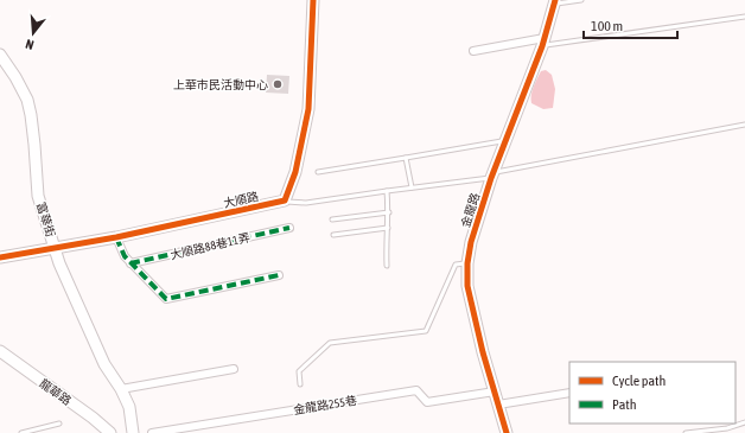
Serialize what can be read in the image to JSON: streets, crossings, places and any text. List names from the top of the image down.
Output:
{
  "streets": {
    "street": [
      "大順路",
      "金龍路",
      "富華街",
      "大順路88巷11弄",
      "龍華路",
      "金龍路255巷"
    ]
  },
  "crossings": [
    ["大順路", "富華街"],
    ["金龍路", "金龍路255巷"]
  ],
  "places": ["上華市民活動中心"],
  "legend": ["Cycle path", "Path"],
  "scale_bar": "100 m",
  "north": "bottom"
}
